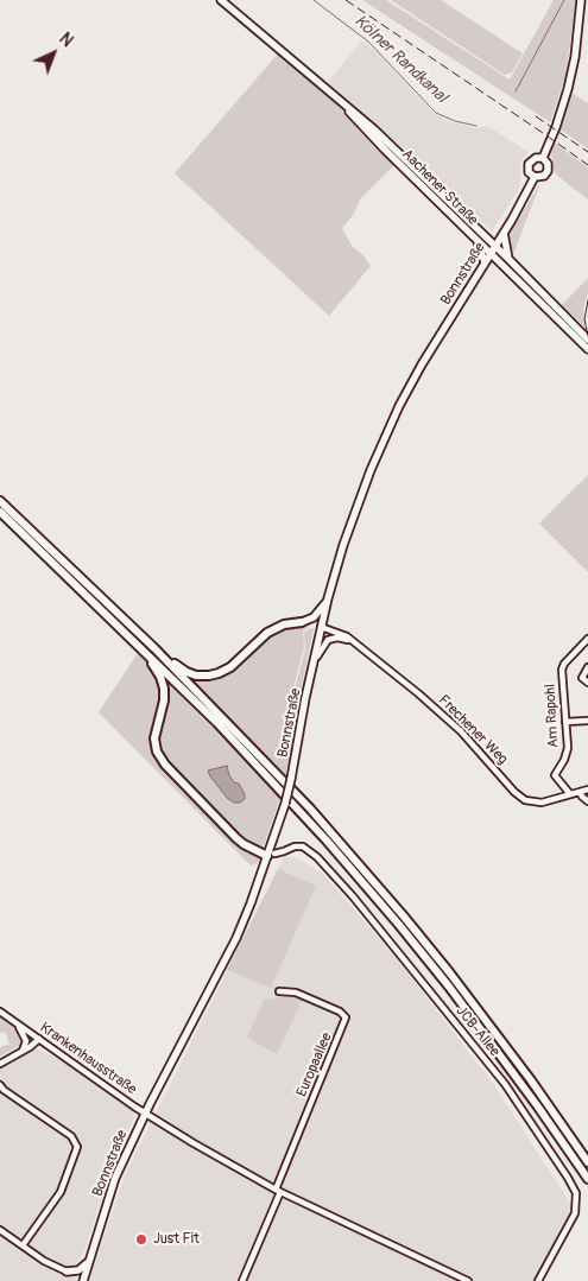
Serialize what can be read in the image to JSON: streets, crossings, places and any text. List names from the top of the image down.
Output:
{
  "streets": {
    "main road": ["Aachener Straße", "Bonnstraße"],
    "street": [
      "Am Rapohl",
      "Frechener Weg",
      "JCB-Allee",
      "Krankenhausstraße",
      "Europaallee"
    ]
  },
  "crossings": [
    ["Aachener Straße", "Bonnstraße"],
    ["Bonnstraße", "Frechener Weg"],
    ["Bonnstraße", "JCB-Allee"],
    ["Bonnstraße", "Krankenhausstraße"],
    ["Am Rapohl", "Frechener Weg"]
  ],
  "water": ["Kölner Randkanal"],
  "places": ["Just Fit"],
  "north": "top right"
}
